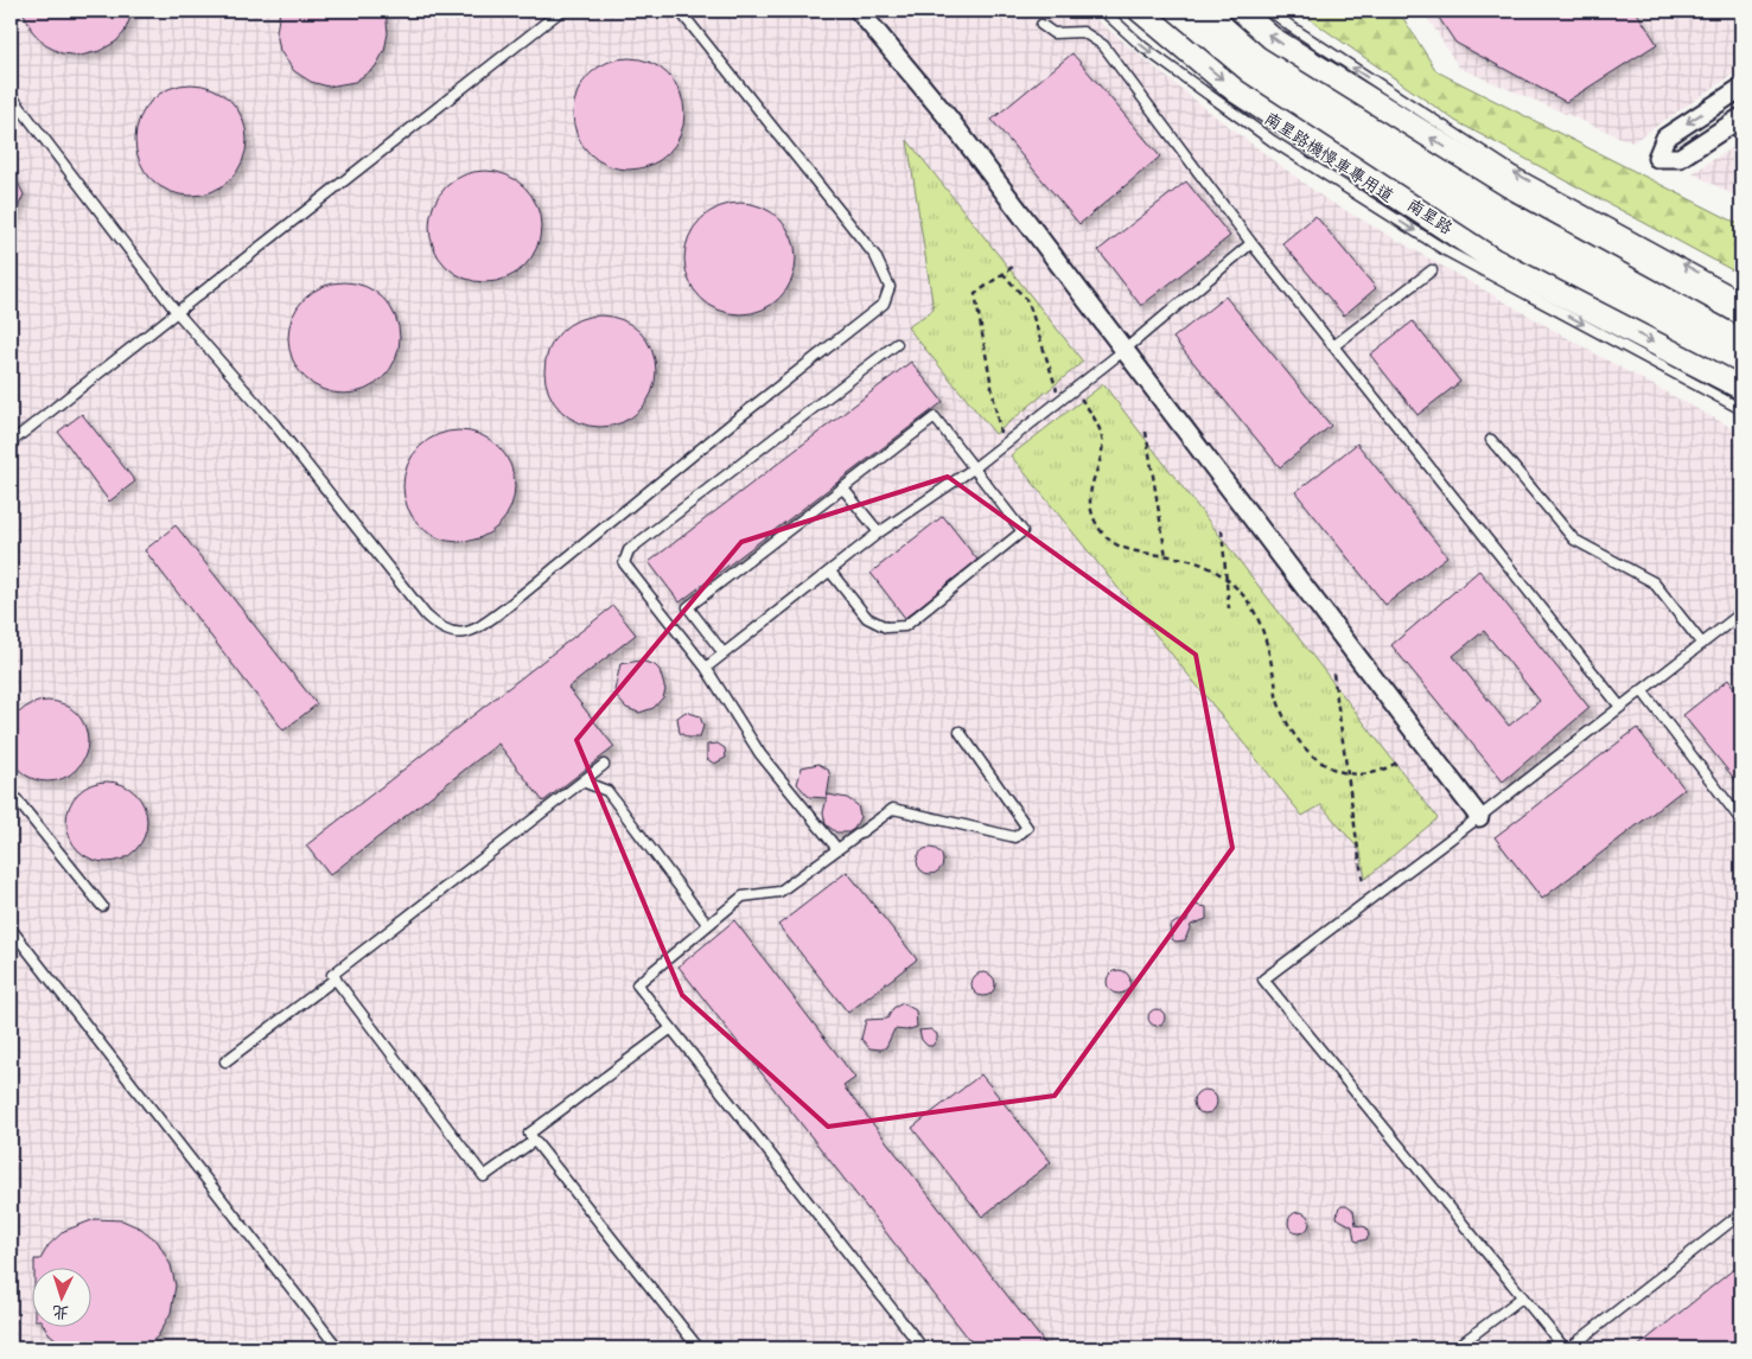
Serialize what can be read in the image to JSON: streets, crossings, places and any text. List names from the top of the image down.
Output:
{
  "streets": {
    "street": ["南星路"],
    "lane": ["南星路機慢車專用道"]
  },
  "one_way": ["南星路機慢車專用道"],
  "north": "bottom"
}
